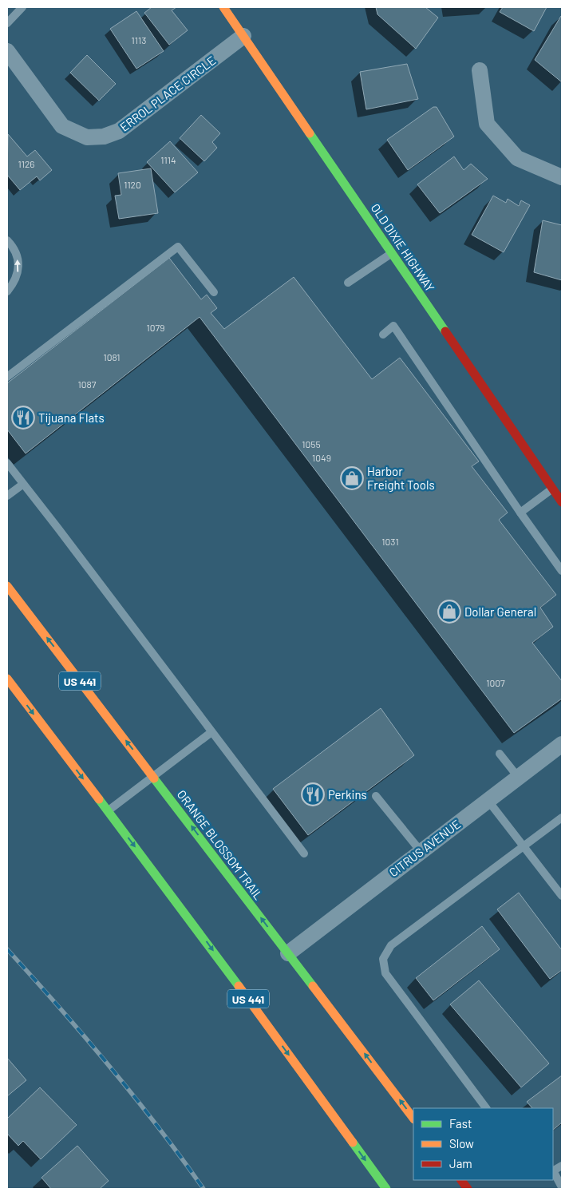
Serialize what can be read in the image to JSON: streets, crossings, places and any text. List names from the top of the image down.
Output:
{
  "streets": {
    "main road": ["OLD DIXIE HIGHWAY", "US 441", "ORANGE BLOSSOM TRAIL"],
    "street": ["ERROL PLACE CIRCLE", "CITRUS AVENUE"]
  },
  "crossings": [
    ["ERROL PLACE CIRCLE", "OLD DIXIE HIGHWAY"],
    ["ORANGE BLOSSOM TRAIL", "CITRUS AVENUE"]
  ],
  "places": {
    "restaurant": ["Tijuana Flats", "Perkins"],
    "shop": ["Harbor Freight Tools", "Dollar General"]
  },
  "house_numbers": [
    "1113",
    "1114",
    "1126",
    "1120",
    "1079",
    "1081",
    "1087",
    "1055",
    "1049",
    "1031",
    "1007"
  ],
  "legend": ["Fast", "Slow", "Jam"]
}
